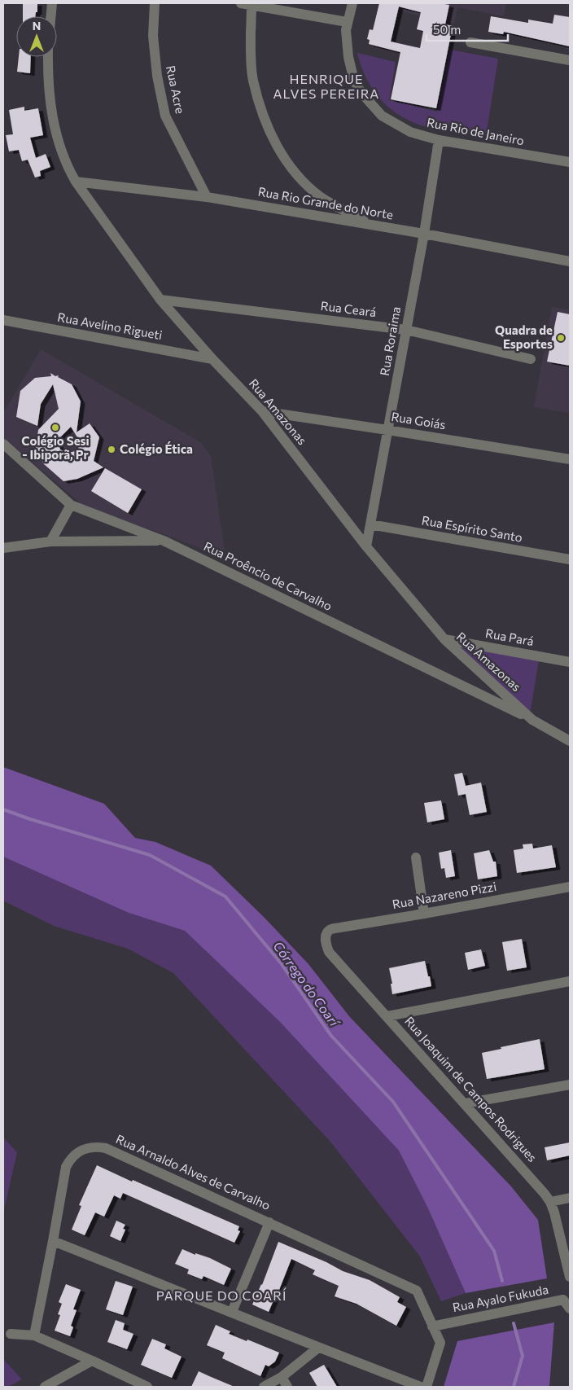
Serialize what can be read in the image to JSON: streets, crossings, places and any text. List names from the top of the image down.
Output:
{
  "streets": {
    "street": [
      "Rua Acre",
      "Rua Rio de Janeiro",
      "Rua Rio Grande do Norte",
      "Rua Ceará",
      "Rua Avelino Rigueti",
      "Rua Roraima",
      "Rua Amazonas",
      "Rua Goiás",
      "Rua Espírito Santo",
      "Rua Proêncio de Carvalho",
      "Rua Pará",
      "Rua Nazareno Pizzi",
      "Rua Joaquim de Campos Rodrigues",
      "Rua Arnaldo Alves de Carvalho",
      "Rua Ayalo Fukuda"
    ]
  },
  "crossings": [
    ["Rua Acre", "Rua Rio Grande do Norte"],
    ["Rua Rio de Janeiro", "Rua Roraima"],
    ["Rua Rio Grande do Norte", "Rua Roraima"],
    ["Rua Rio Grande do Norte", "Rua Amazonas"],
    ["Rua Ceará", "Rua Roraima"],
    ["Rua Ceará", "Rua Amazonas"],
    ["Rua Avelino Rigueti", "Rua Amazonas"],
    ["Rua Roraima", "Rua Amazonas"],
    ["Rua Roraima", "Rua Goiás"],
    ["Rua Roraima", "Rua Espírito Santo"],
    ["Rua Amazonas", "Rua Goiás"],
    ["Rua Amazonas", "Rua Proêncio de Carvalho"],
    ["Rua Amazonas", "Rua Pará"],
    ["Rua Nazareno Pizzi", "Rua Joaquim de Campos Rodrigues"],
    ["Rua Arnaldo Alves de Carvalho", "Rua Ayalo Fukuda"]
  ],
  "districts": ["HENRIQUE ALVES PEREIRA", "PARQUE DO COARÍ"],
  "water": ["Córrego do Coarí"],
  "places": ["Quadra de Esportes", "Colégio Sesi - Ibiporã, Pr", "Colégio Ética"],
  "scale_bar": "50 m",
  "north": "top"
}
